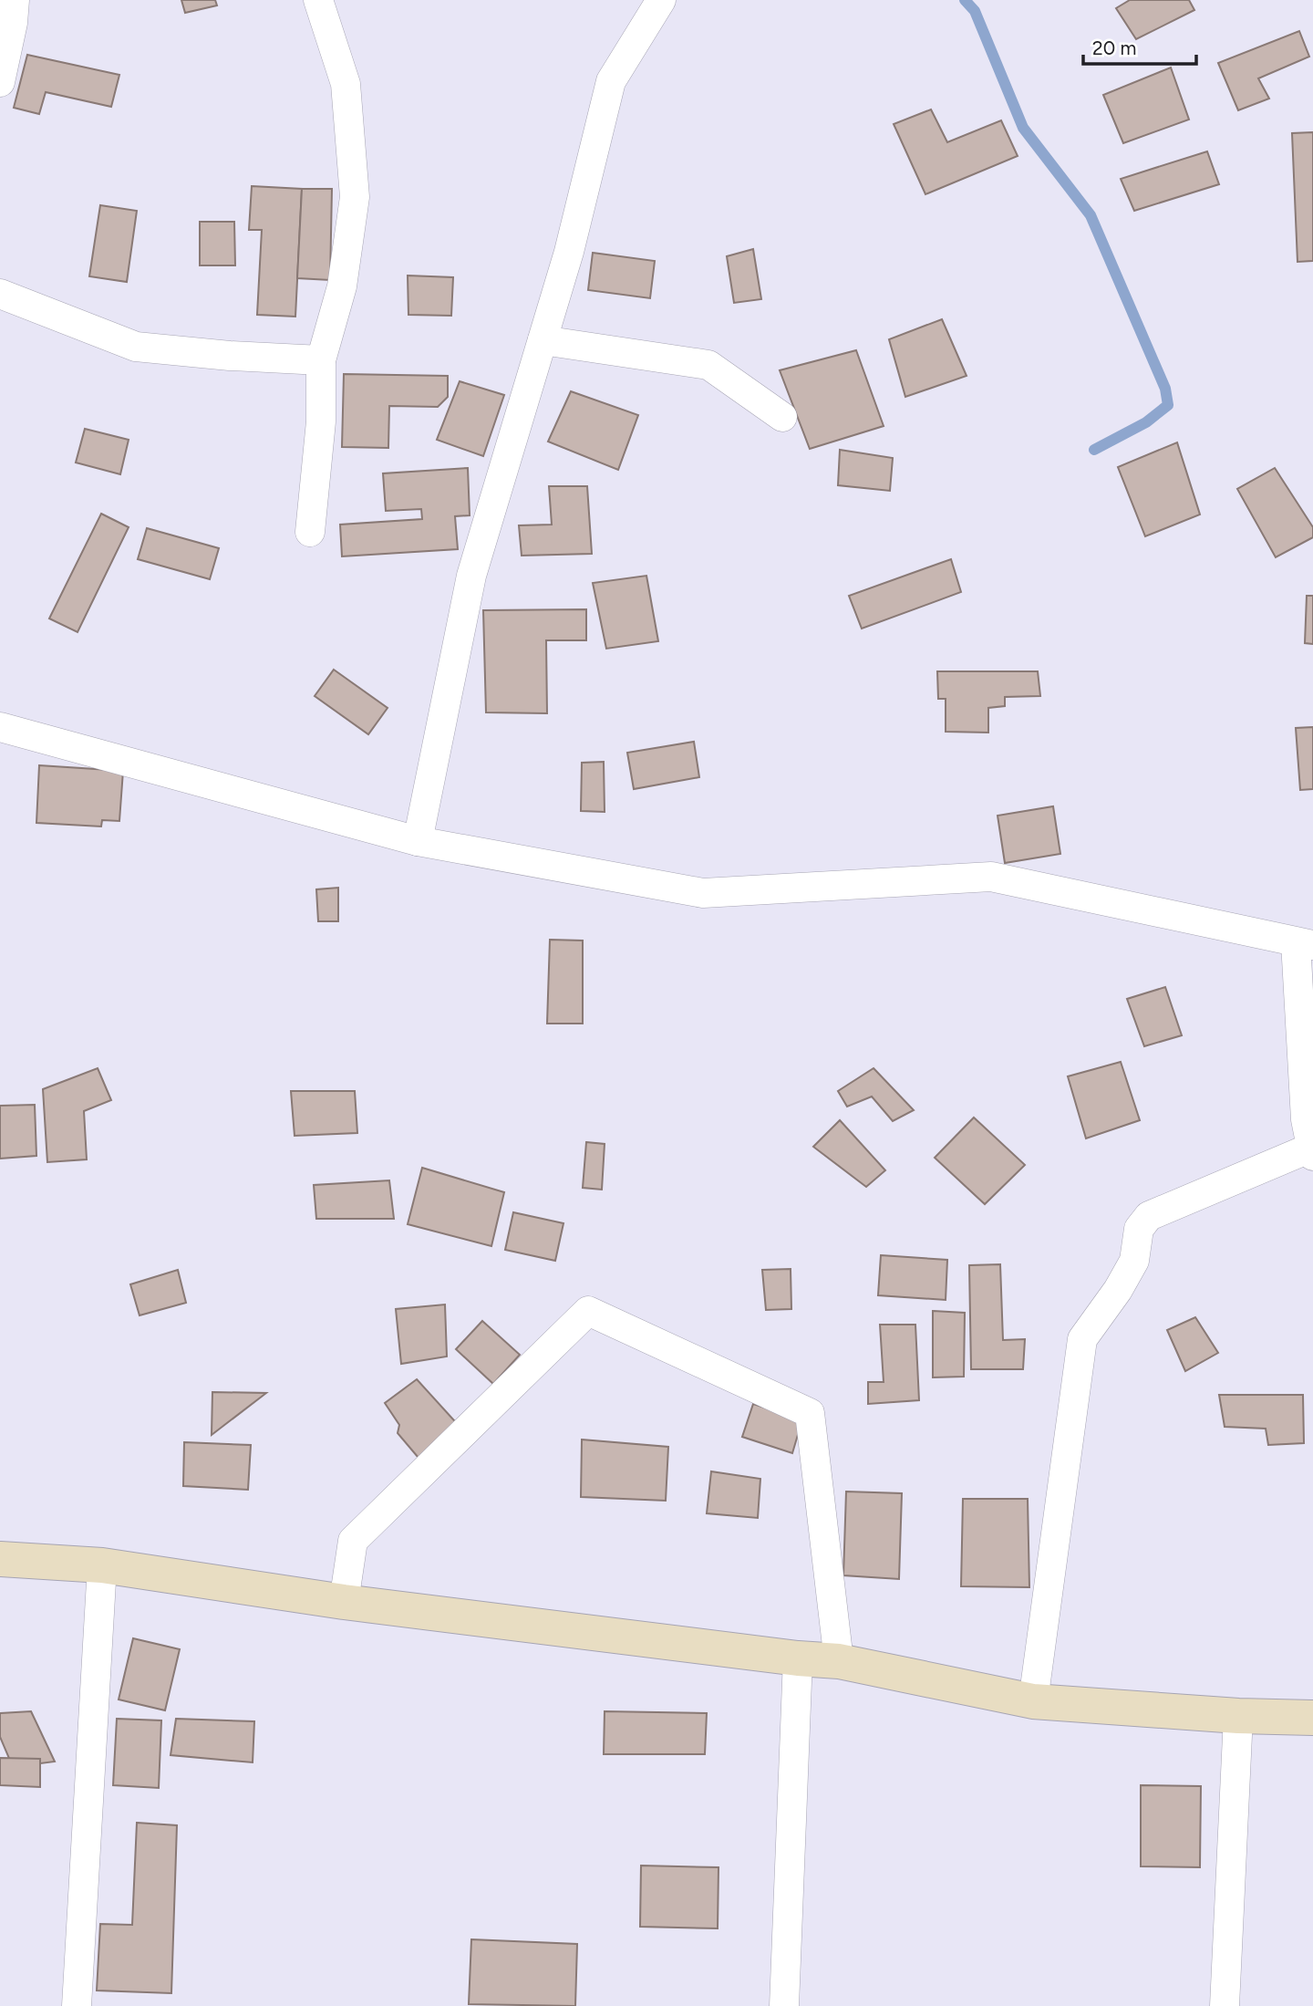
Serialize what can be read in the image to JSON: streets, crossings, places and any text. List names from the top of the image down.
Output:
{
  "scale_bar": "20 m"
}
